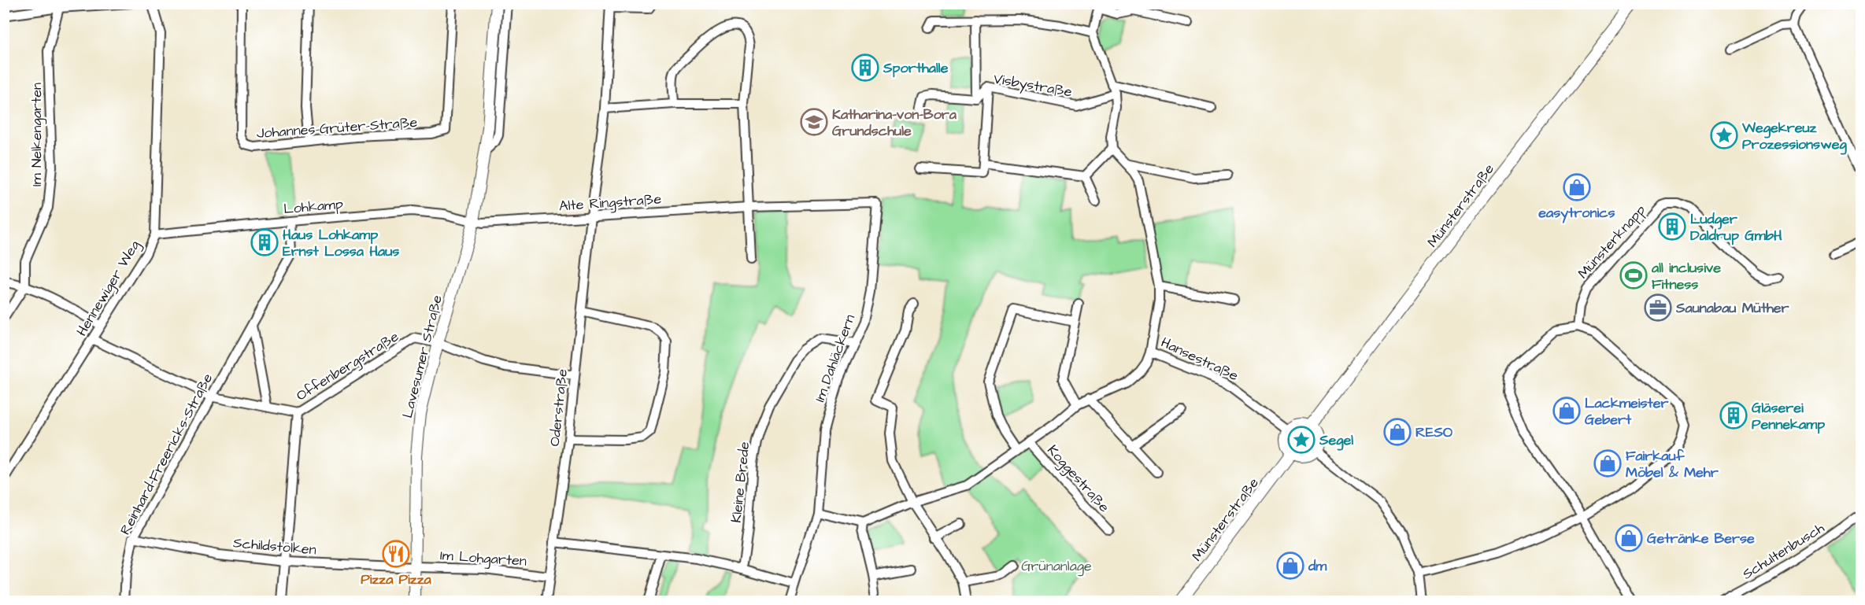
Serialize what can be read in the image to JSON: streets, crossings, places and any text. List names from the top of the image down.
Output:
{
  "streets": {
    "main road": ["Münsterstraße", "Lavesumer Straße"],
    "street": [
      "Visbystraße",
      "Johannes-Grüter-Straße",
      "Im Nelkengarten",
      "Alte Ringstraße",
      "Lohkamp",
      "Münsterknapp",
      "Hennewiger Weg",
      "Im Dahläckern",
      "Hansestraße",
      "Offenbergstraße",
      "Oderstraße",
      "Reinhard-Freericks-Straße",
      "Koggestraße",
      "Kleine Brede",
      "Schildstölken",
      "Schultenbusch",
      "Im Lohgarten"
    ]
  },
  "crossings": [
    ["Alte Ringstraße", "Lohkamp"],
    ["Alte Ringstraße", "Lavesumer Straße"],
    ["Alte Ringstraße", "Im Dahläckern"],
    ["Alte Ringstraße", "Oderstraße"],
    ["Münsterstraße", "Hansestraße"],
    ["Lohkamp", "Hennewiger Weg"],
    ["Lohkamp", "Lavesumer Straße"],
    ["Lohkamp", "Reinhard-Freericks-Straße"],
    ["Lavesumer Straße", "Offenbergstraße"],
    ["Lavesumer Straße", "Schildstölken"],
    ["Lavesumer Straße", "Im Lohgarten"],
    ["Im Dahläckern", "Kleine Brede"],
    ["Hansestraße", "Koggestraße"],
    ["Offenbergstraße", "Oderstraße"],
    ["Oderstraße", "Im Lohgarten"],
    ["Reinhard-Freericks-Straße", "Schildstölken"],
    ["Schildstölken", "Im Lohgarten"]
  ],
  "parks": ["Grünanlage"],
  "places": {
    "building": [
      "Sporthalle",
      "Ludger Daldrup GmbH",
      "Haus Lohkamp Ernst Lossa Haus",
      "Gläserei Pennekamp"
    ],
    "school or university": ["Katharina-von-Bora Grundschule"],
    "place": ["Wegekreuz Prozessionsweg", "Segel"],
    "shop": [
      "easytronics",
      "Lackmeister Gebert",
      "RESO",
      "Fairkauf Möbel & Mehr",
      "Getränke Berse",
      "dm"
    ],
    "sports": ["all inclusive Fitness"],
    "office": ["Saunabau Müther"],
    "restaurant": ["Pizza Pizza"]
  }
}
